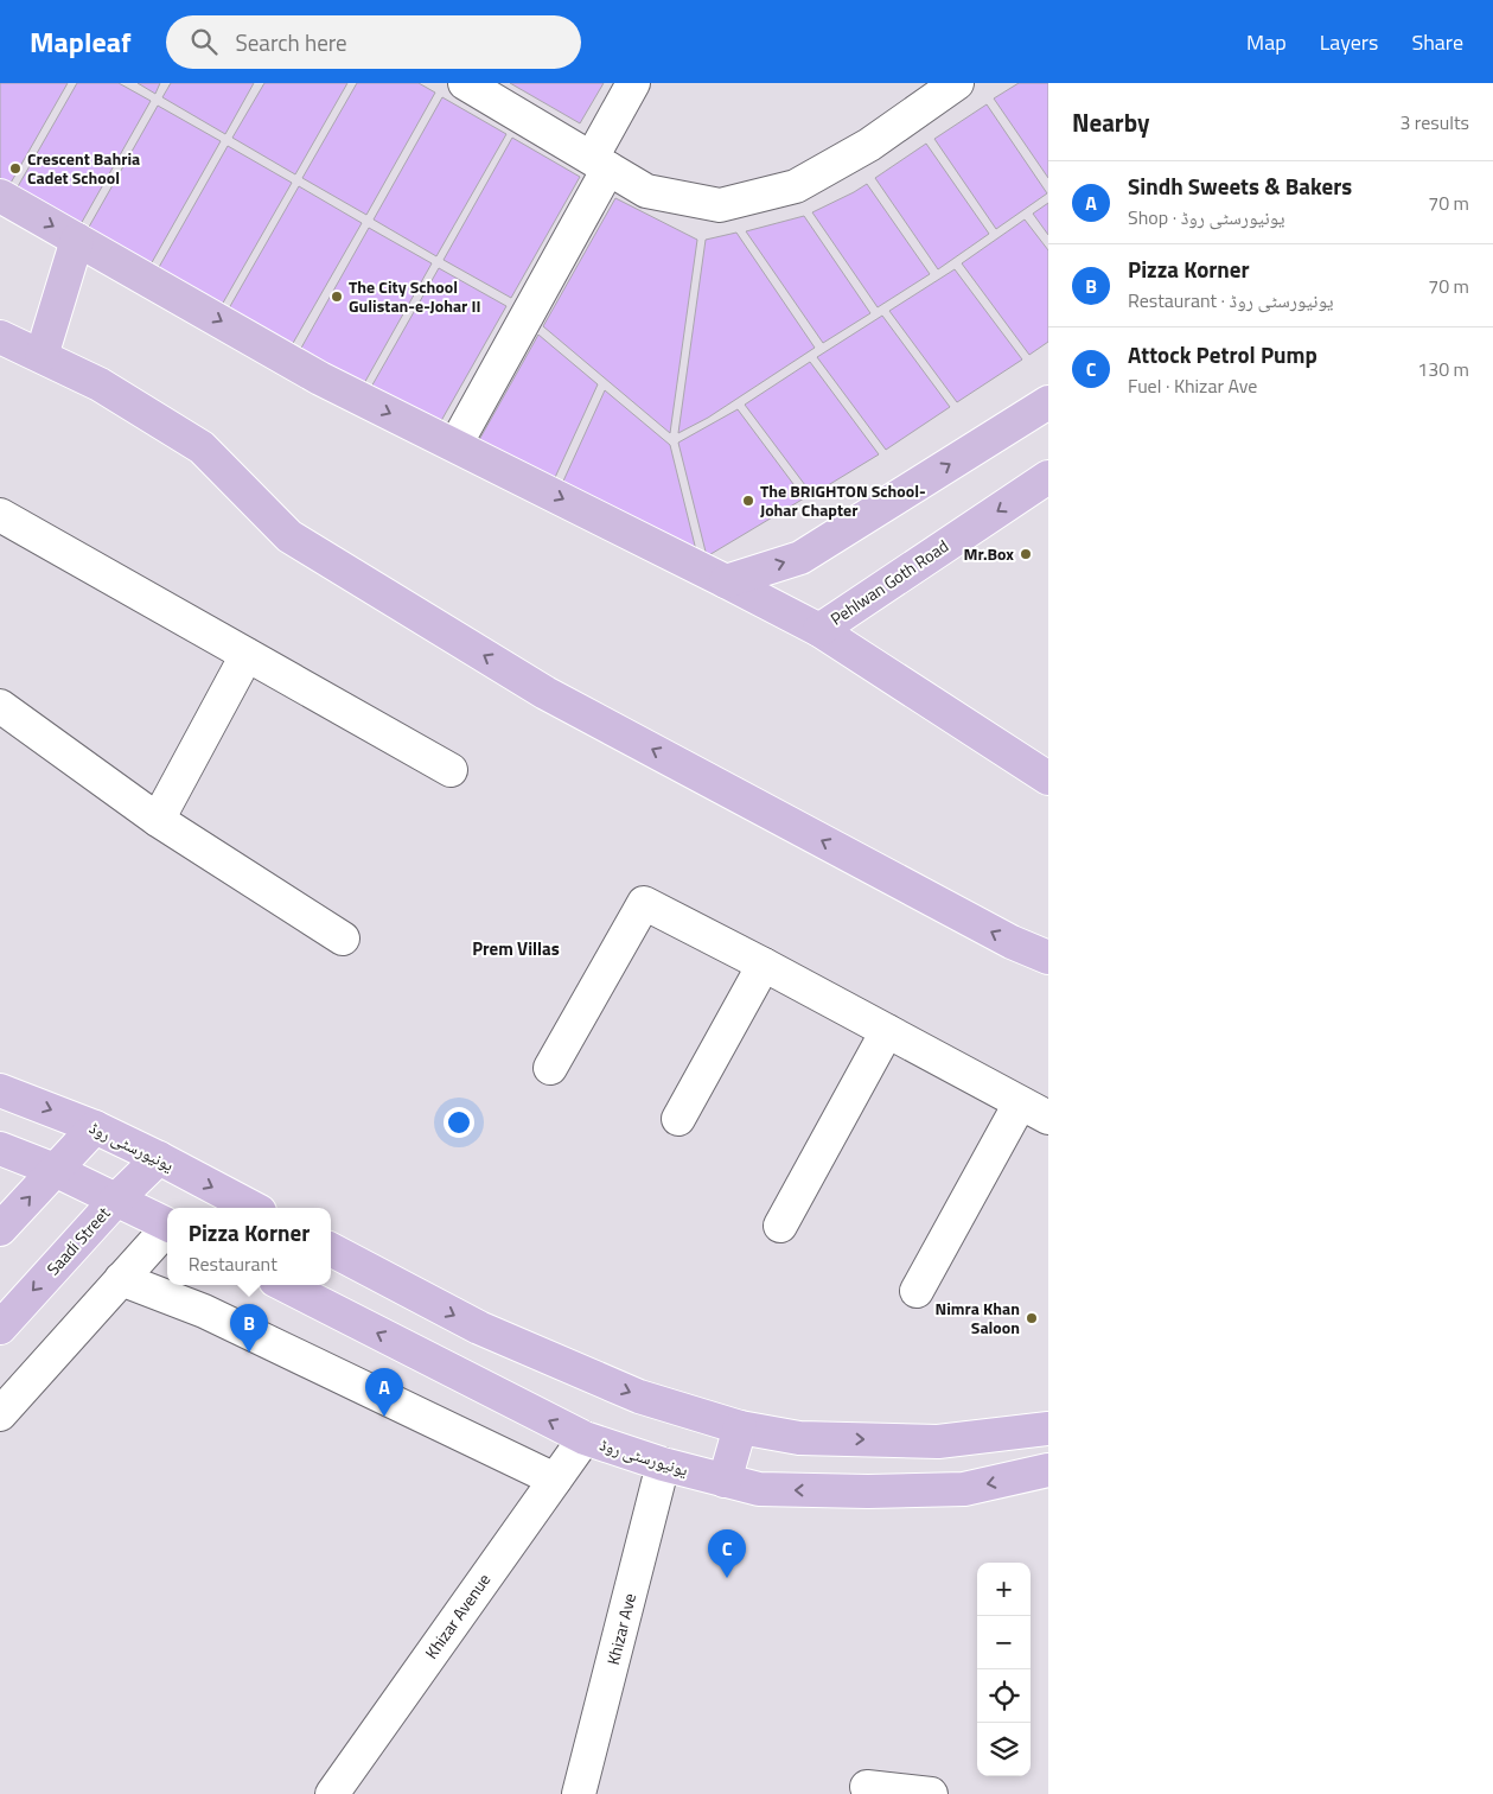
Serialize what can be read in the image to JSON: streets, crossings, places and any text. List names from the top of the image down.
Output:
{
  "streets": {
    "main road": ["Pehlwan Goth Road", "یونیورسٹی روڈ", "Saadi Street"],
    "street": ["Khizar Avenue", "Khizar Ave"]
  },
  "crossings": [
    ["یونیورسٹی روڈ", "Saadi Street"],
    ["یونیورسٹی روڈ", "Khizar Avenue"],
    ["یونیورسٹی روڈ", "Khizar Ave"]
  ],
  "districts": ["Prem Villas"],
  "places": [
    "Crescent Bahria Cadet School",
    "The City School Gulistan-e-Johar II",
    "The BRIGHTON School- Johar Chapter",
    "Mr.Box",
    "Nimra Khan Saloon"
  ],
  "page": {
    "header": "Mapleaf",
    "search": "Search here",
    "nav": ["Map", "Layers", "Share"],
    "heading": ["Nearby", "3 results"],
    "list": [
      {
        "mark": "A",
        "name": "Sindh Sweets & Bakers",
        "note": "Shop · یونیورسٹی روڈ",
        "value": "70 m"
      },
      {
        "mark": "B",
        "name": "Pizza Korner",
        "note": "Restaurant · یونیورسٹی روڈ",
        "value": "70 m"
      },
      {
        "mark": "C",
        "name": "Attock Petrol Pump",
        "note": "Fuel · Khizar Ave",
        "value": "130 m"
      }
    ],
    "popup": ["Pizza Korner", "Restaurant"],
    "pins": ["B", "A", "C"],
    "map_buttons": ["+", "−"]
  }
}
